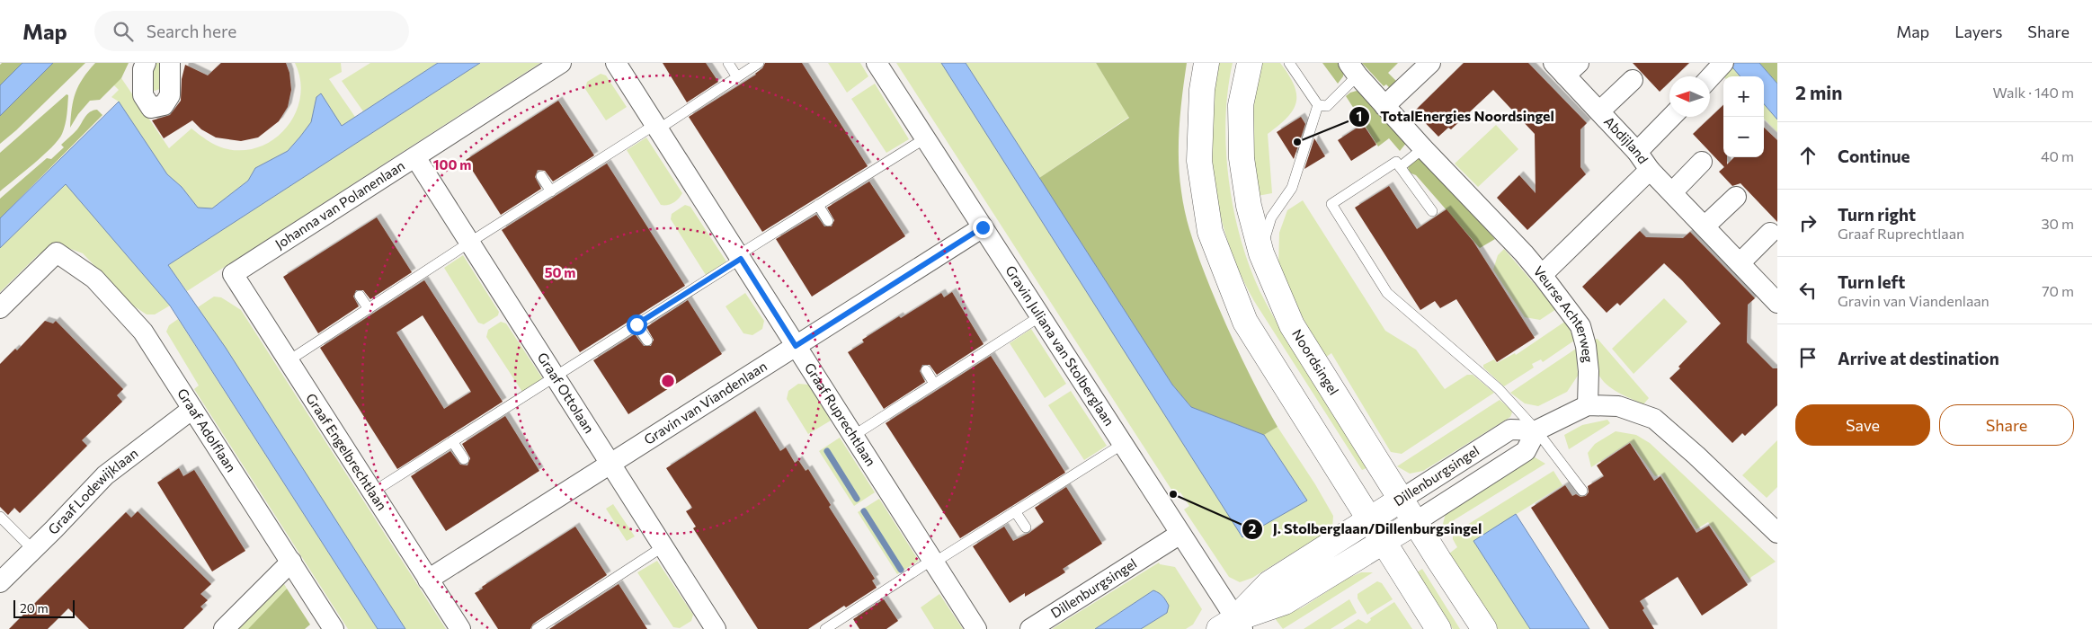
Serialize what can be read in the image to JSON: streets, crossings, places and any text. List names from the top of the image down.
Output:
{
  "streets": {
    "main road": ["Noordsingel", "Dillenburgsingel"],
    "street": [
      "Abdijland",
      "Johanna van Polanenlaan",
      "Veurse Achterweg",
      "Gravin Juliana van Stolberglaan",
      "Graaf Ottolaan",
      "Gravin van Viandenlaan",
      "Graaf Ruprechtlaan",
      "Graaf Adolflaan",
      "Graaf Engelbrechtlaan",
      "Graaf Lodewijklaan"
    ]
  },
  "crossings": [
    ["Johanna van Polanenlaan", "Graaf Ottolaan"],
    ["Johanna van Polanenlaan", "Graaf Engelbrechtlaan"],
    ["Veurse Achterweg", "Dillenburgsingel"],
    ["Gravin Juliana van Stolberglaan", "Gravin van Viandenlaan"],
    ["Gravin Juliana van Stolberglaan", "Dillenburgsingel"],
    ["Noordsingel", "Dillenburgsingel"],
    ["Graaf Ottolaan", "Gravin van Viandenlaan"],
    ["Gravin van Viandenlaan", "Graaf Ruprechtlaan"],
    ["Gravin van Viandenlaan", "Graaf Engelbrechtlaan"],
    ["Graaf Adolflaan", "Graaf Lodewijklaan"]
  ],
  "places": ["TotalEnergies Noordsingel", "J. Stolberglaan/Dillenburgsingel"],
  "scale_bar": "20 m",
  "north": "left",
  "page": {
    "header": "Map",
    "search": "Search here",
    "nav": ["Map", "Layers", "Share"],
    "heading": ["2 min", "Walk · 140 m"],
    "map_buttons": ["+", "−"],
    "list": [
      ["Continue", "40 m"],
      ["Turn right", "Graaf Ruprechtlaan", "30 m"],
      ["Turn left", "Gravin van Viandenlaan", "70 m"],
      "Arrive at destination"
    ],
    "buttons": ["Save", "Share"],
    "scale": "20 m"
  },
  "rings": ["100 m", "50 m"]
}
